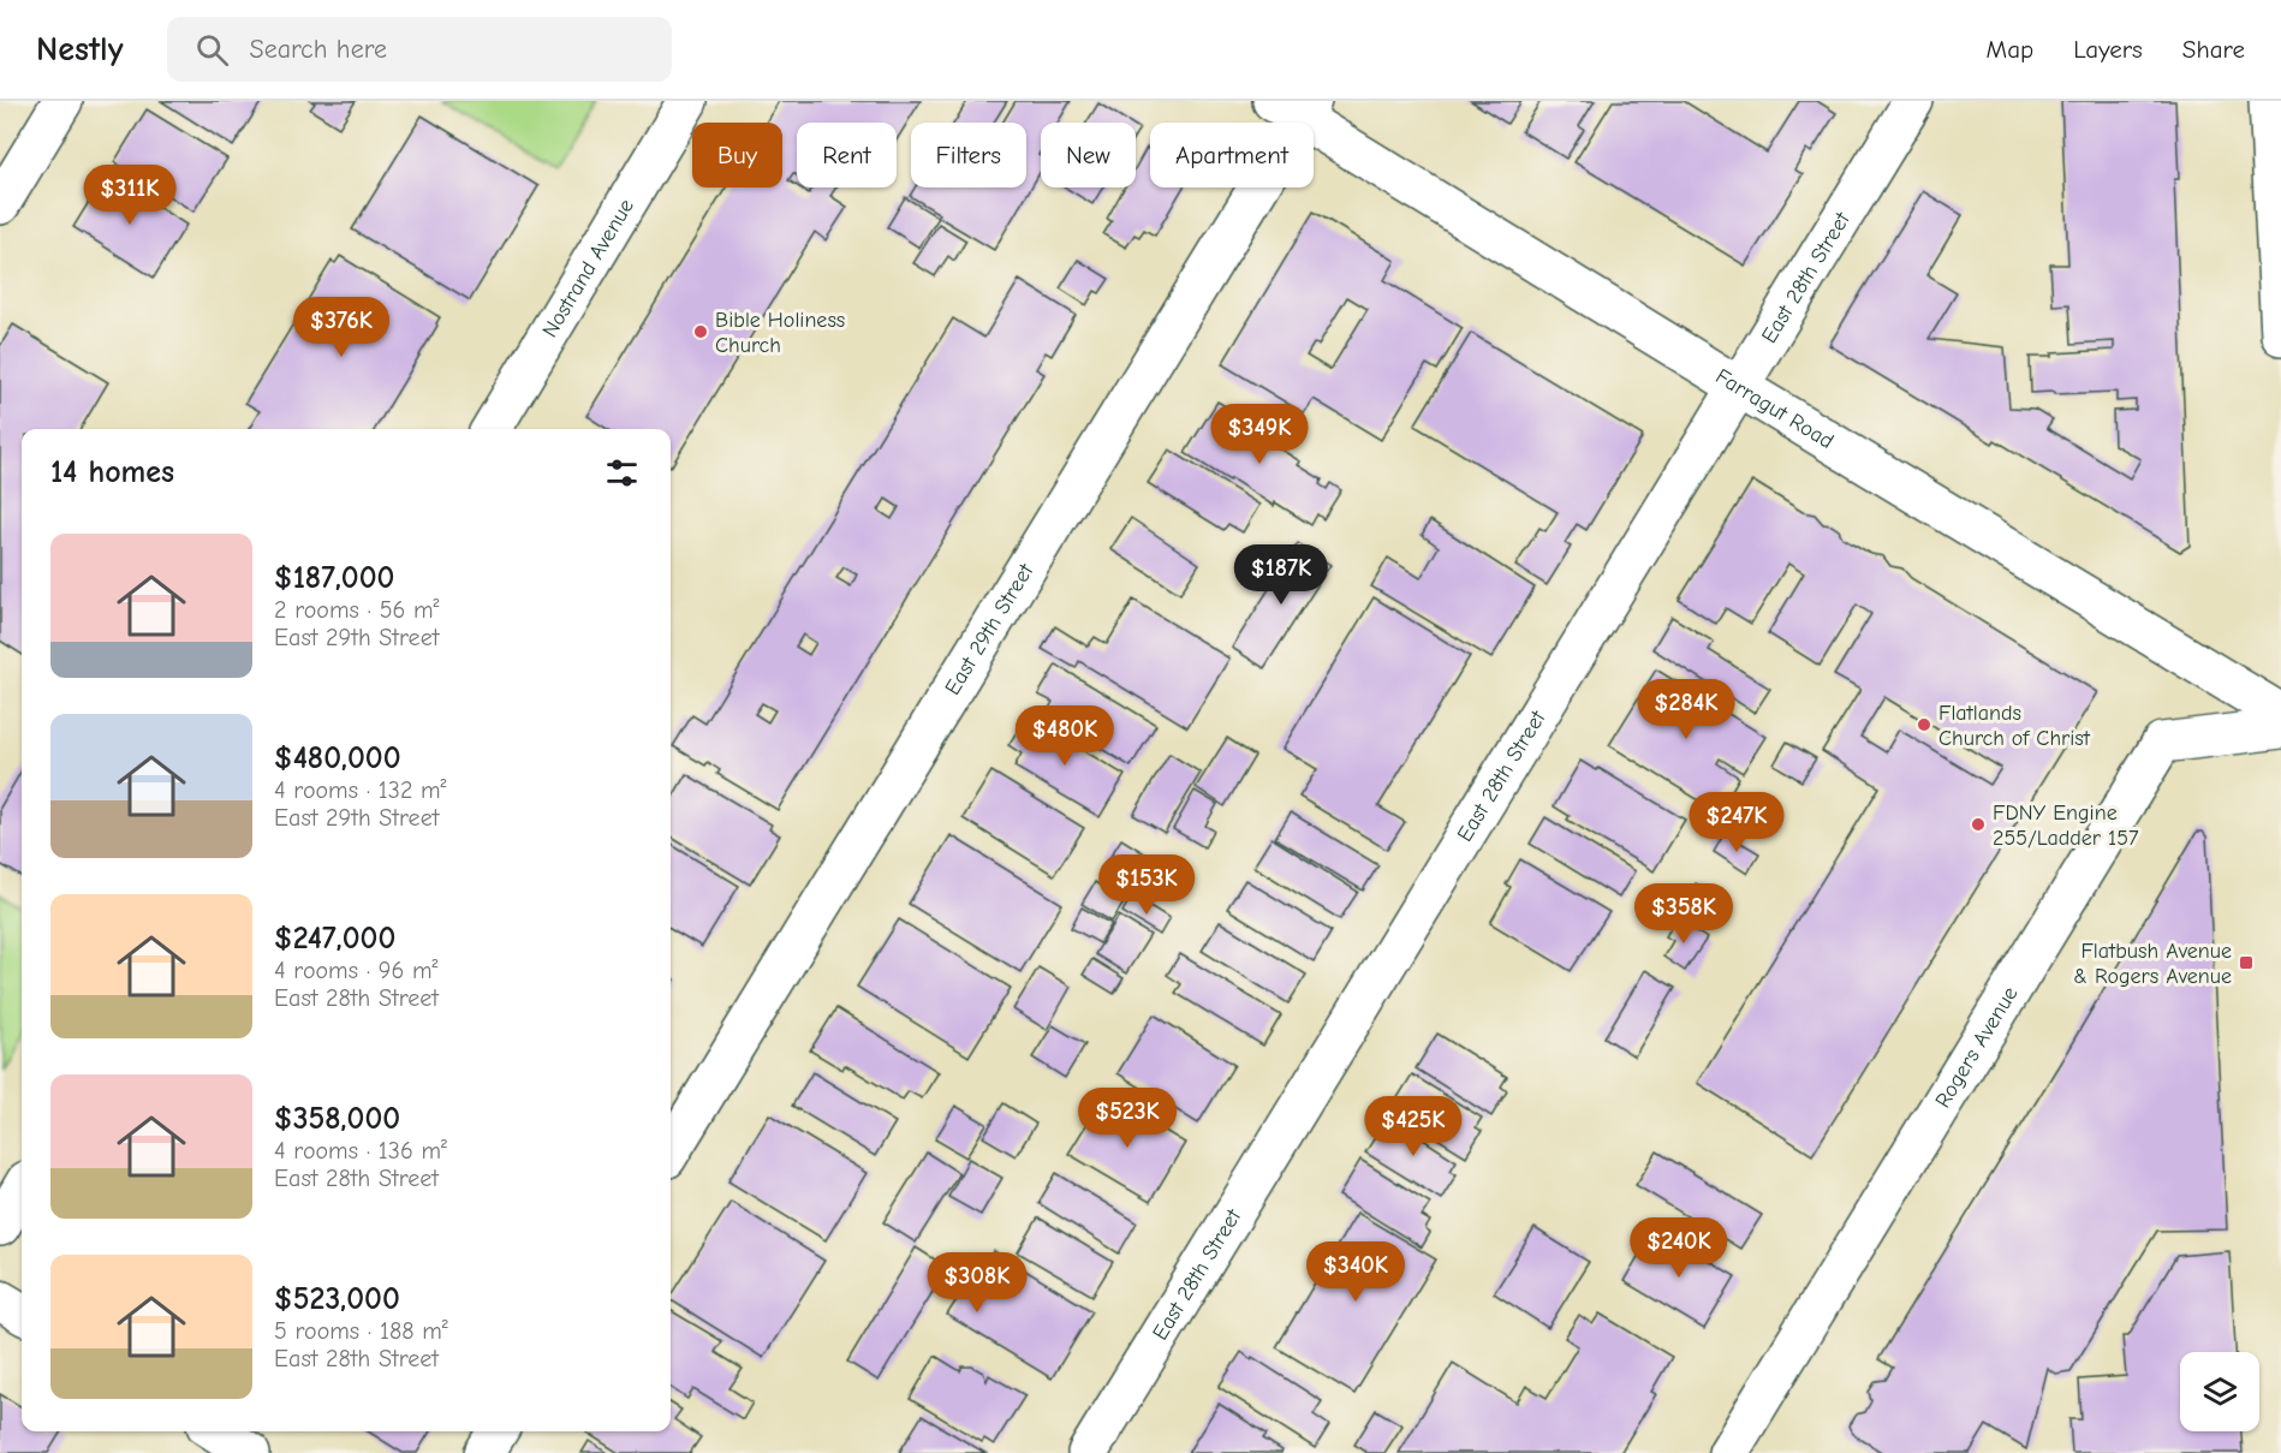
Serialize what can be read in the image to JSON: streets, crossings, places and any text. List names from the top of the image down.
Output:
{
  "streets": {
    "street": [
      "Nostrand Avenue",
      "East 28th Street",
      "Farragut Road",
      "East 29th Street",
      "Rogers Avenue"
    ]
  },
  "crossings": [
    ["East 28th Street", "Farragut Road"],
    ["Farragut Road", "East 29th Street"]
  ],
  "places": {
    "other": ["Bible Holiness Church", "Flatlands Church of Christ", "FDNY Engine 255/Ladder 157"],
    "transit": ["Flatbush Avenue & Rogers Avenue"]
  },
  "page": {
    "header": "Nestly",
    "search": "Search here",
    "nav": ["Map", "Layers", "Share"],
    "chip": [
      "Buy",
      "Rent",
      "Filters",
      "New",
      "Apartment"
    ],
    "price": [
      "$311K",
      "$376K",
      "$349K",
      "$187K",
      "$284K",
      "$480K",
      "$247K",
      "$153K",
      "$358K",
      "$523K",
      "$425K",
      "$240K",
      "$340K",
      "$308K"
    ],
    "heading": "14 homes",
    "list": [
      {
        "name": "$187,000",
        "note": "2 rooms · 56 m² · East 29th Street"
      },
      {
        "name": "$480,000",
        "note": "4 rooms · 132 m² · East 29th Street"
      },
      {
        "name": "$247,000",
        "note": "4 rooms · 96 m² · East 28th Street"
      },
      {
        "name": "$358,000",
        "note": "4 rooms · 136 m² · East 28th Street"
      },
      {
        "name": "$523,000",
        "note": "5 rooms · 188 m² · East 28th Street"
      }
    ]
  }
}
